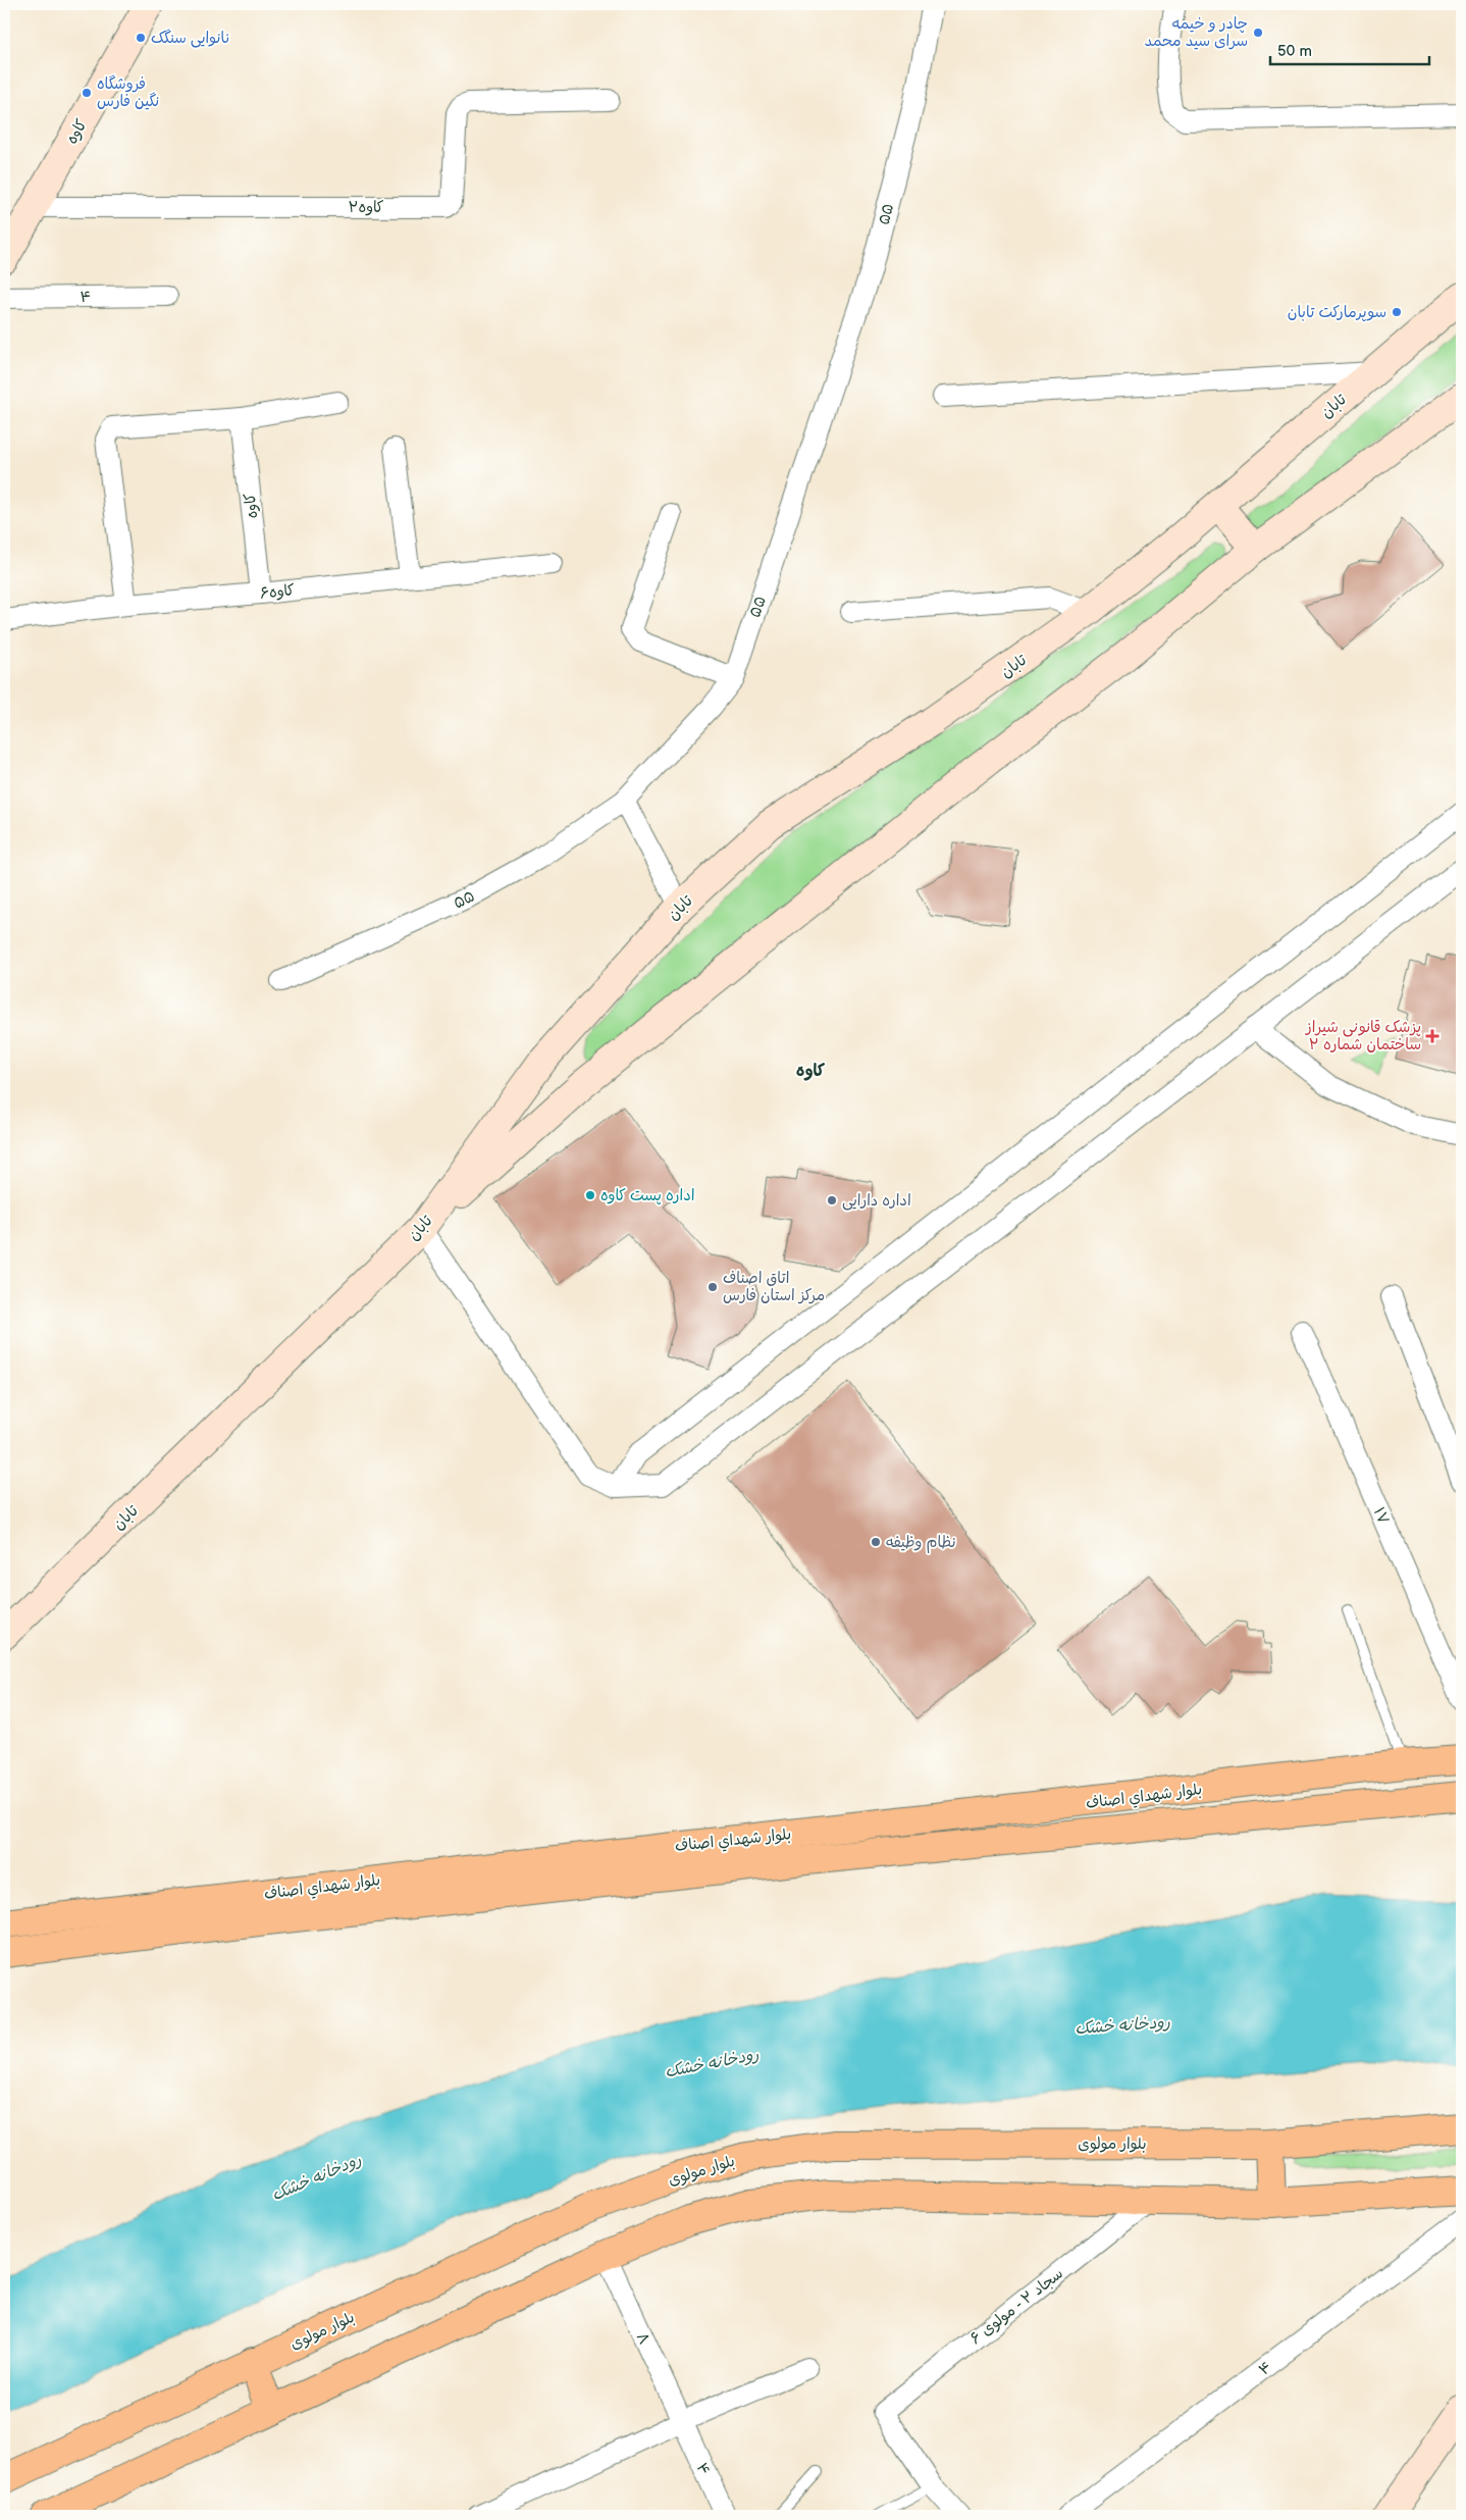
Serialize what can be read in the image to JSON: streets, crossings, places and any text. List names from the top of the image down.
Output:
{
  "streets": {
    "main road": ["بلوار شهداي اصناف", "بلوار مولوی"],
    "street": [
      "کاوه",
      "کاوه۲",
      "۵۵",
      "۴",
      "تابان",
      "کاوه۶",
      "۱۷",
      "سجاد ۲ - مولوی ۶",
      "۸"
    ]
  },
  "crossings": [
    ["کاوه", "کاوه۲"],
    ["کاوه", "کاوه۶"],
    ["۴", "۸"]
  ],
  "districts": ["کاوه"],
  "water": ["رودخانه خشک"],
  "places": {
    "other": [
      "چادر و خیمه سرای سید محمد",
      "نانوایی سنگک",
      "فروشگاه نگین فارس",
      "سوپرمارکت تابان",
      "اداره پست کاوه",
      "اداره دارایی",
      "اتاق اصناف مرکز استان فارس",
      "نظام وظیفه"
    ],
    "health": ["پزشک قانونی شیراز ساختمان شماره ٣"]
  },
  "scale_bar": "50 m"
}
